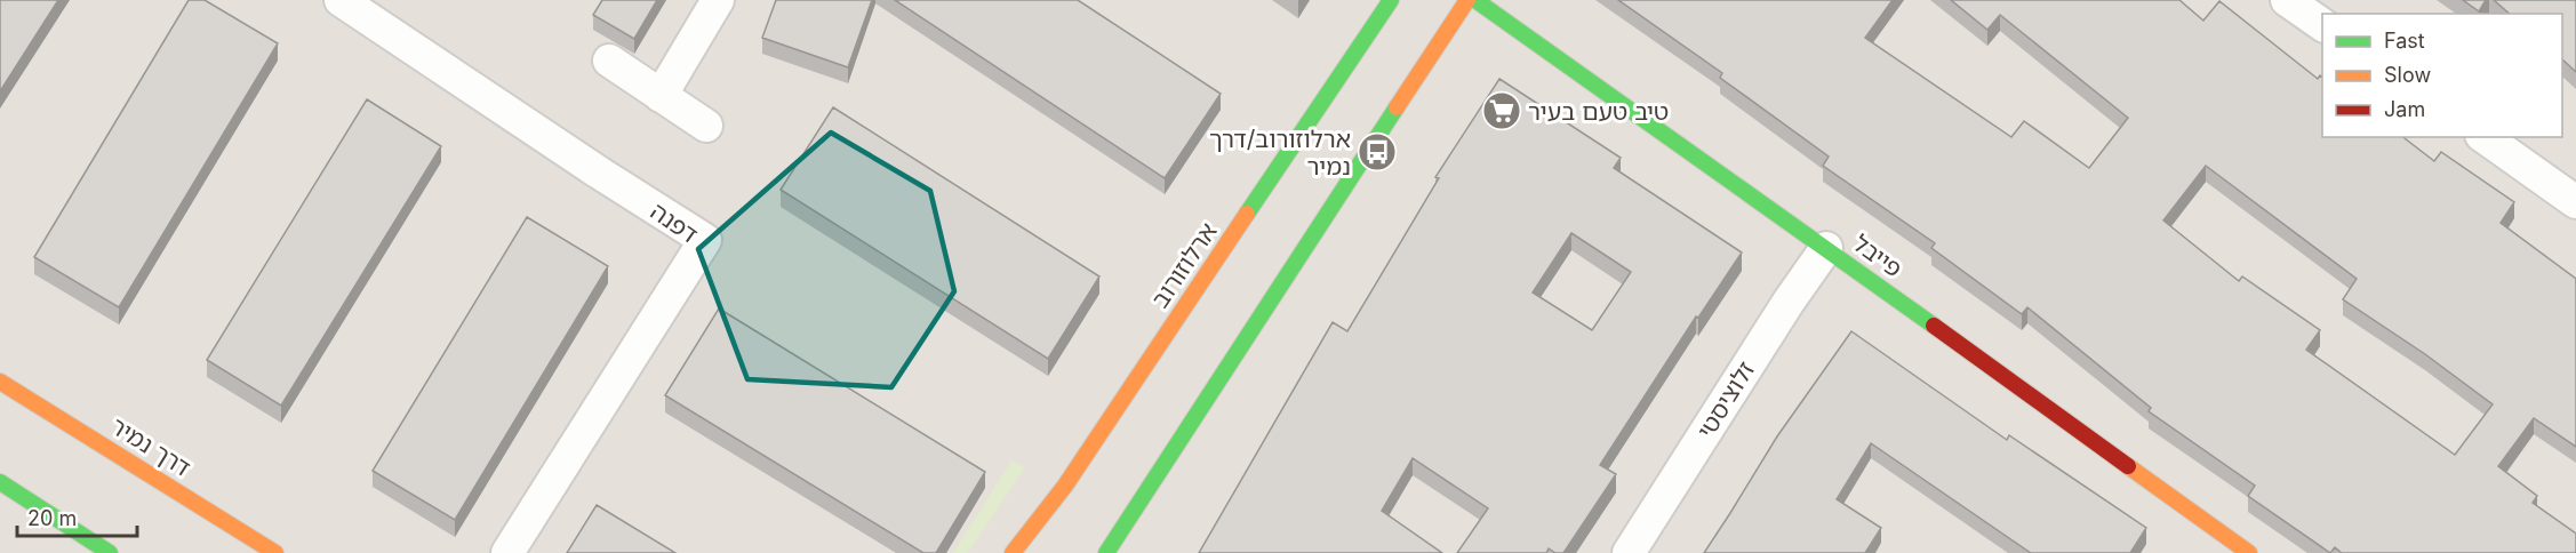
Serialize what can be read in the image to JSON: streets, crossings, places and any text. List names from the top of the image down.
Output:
{
  "streets": {
    "street": [
      "דפנה",
      "פייבל",
      "ארלוזורוב",
      "זלוציסטי",
      "דרך נמיר"
    ]
  },
  "crossings": [
    ["פייבל", "זלוציסטי"]
  ],
  "places": {
    "supermarket": ["טיב טעם בעיר"],
    "bus stop": ["ארלוזורוב/דרך נמיר"]
  },
  "legend": ["Fast", "Slow", "Jam"],
  "scale_bar": "20 m"
}
